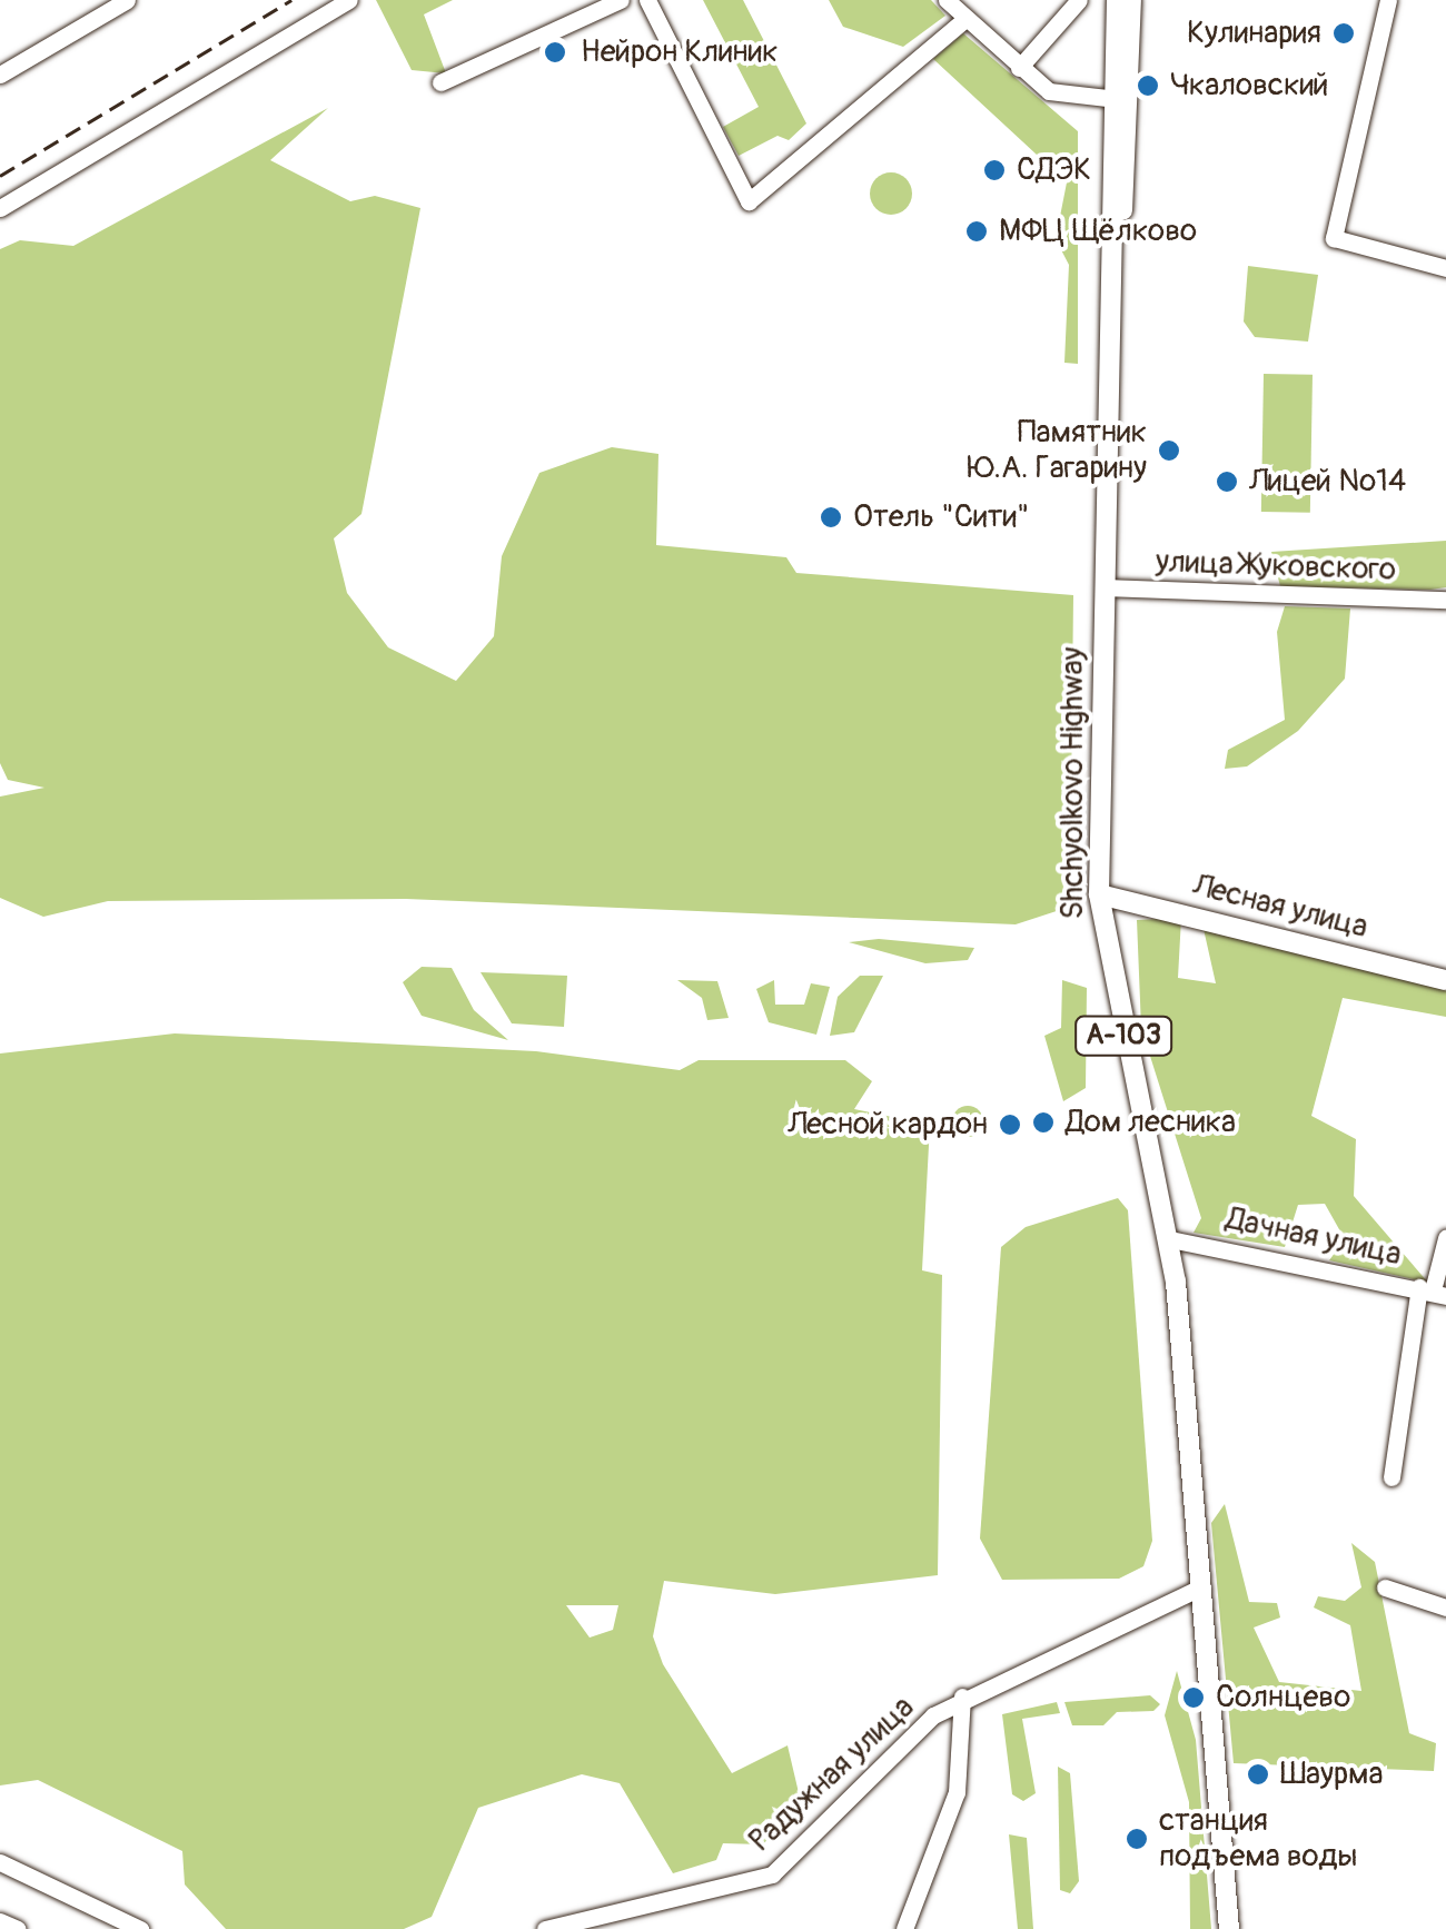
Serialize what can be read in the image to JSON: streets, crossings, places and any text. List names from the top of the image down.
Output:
{
  "streets": {
    "main road": ["Shchyolkovo Highway", "Лесная улица", "А-103"],
    "street": ["улица Жуковского", "Дачная улица", "Радужная улица"]
  },
  "crossings": [
    ["улица Жуковского", "Shchyolkovo Highway"],
    ["Shchyolkovo Highway", "Лесная улица"],
    ["Shchyolkovo Highway", "Дачная улица"],
    ["Shchyolkovo Highway", "Радужная улица"]
  ],
  "places": [
    "Кулинария",
    "Нейрон Клиник",
    "Чкаловский",
    "СДЭК",
    "МФЦ Щёлково",
    "Памятник Ю.А. Гагарину",
    "Лицей №14",
    "Отель \"Сити\"",
    "Дом лесника",
    "Лесной кардон",
    "Солнцево",
    "Шаурма",
    "станция подъема воды"
  ]
}
